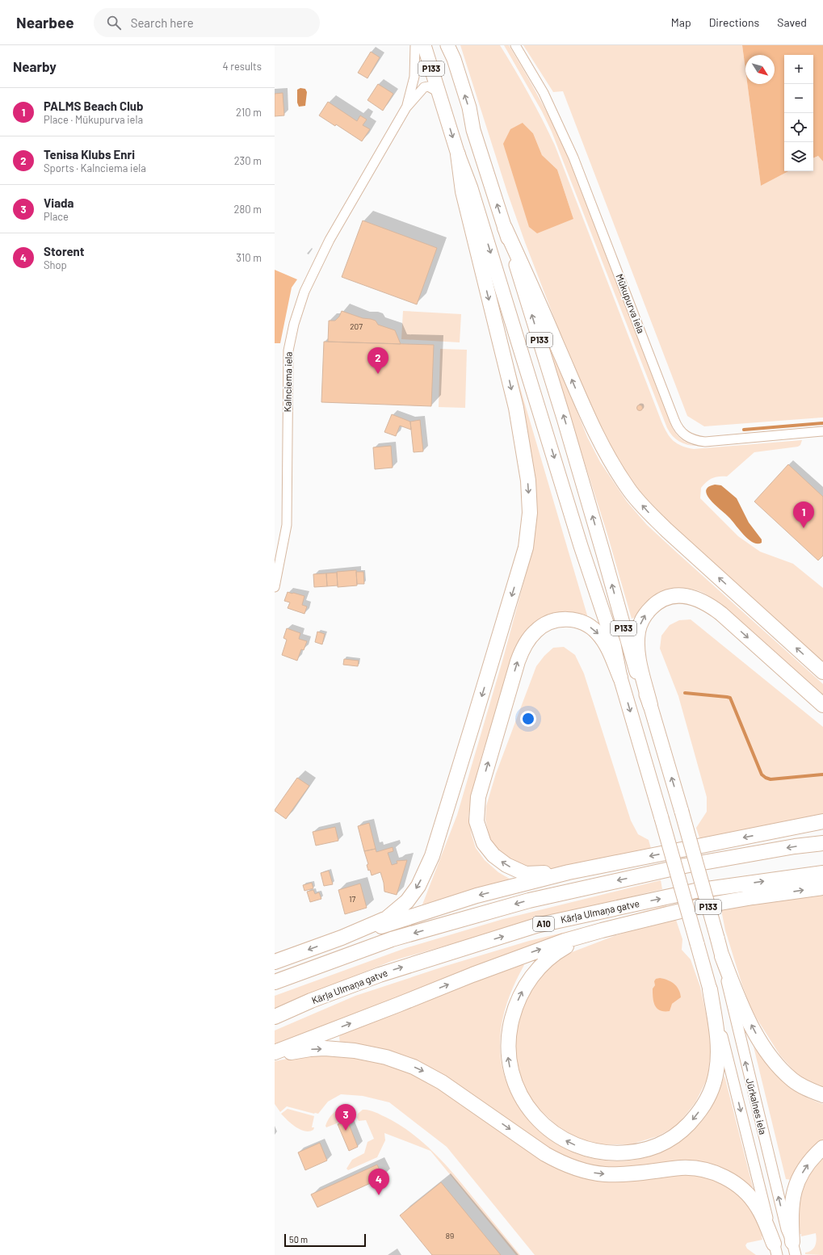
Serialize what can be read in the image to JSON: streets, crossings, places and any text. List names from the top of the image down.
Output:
{
  "streets": {
    "highway": ["Kārļa Ulmaņa gatve", "A10"],
    "main road": ["P133"],
    "street": ["Mūkupurva iela", "Kalnciema iela", "Jūrkalnes iela"]
  },
  "crossings": [
    ["P133", "Kalnciema iela"],
    ["P133", "Jūrkalnes iela"]
  ],
  "house_numbers": ["207", "17", "89"],
  "scale_bar": "50 m",
  "north": "bottom right",
  "page": {
    "header": "Nearbee",
    "search": "Search here",
    "nav": ["Map", "Directions", "Saved"],
    "heading": ["Nearby", "4 results"],
    "map_buttons": ["+", "−"],
    "list": [
      {
        "mark": "1",
        "name": "PALMS Beach Club",
        "note": "Place · Mūkupurva iela",
        "value": "210 m"
      },
      {
        "mark": "2",
        "name": "Tenisa Klubs Enri",
        "note": "Sports · Kalnciema iela",
        "value": "230 m"
      },
      {
        "mark": "3",
        "name": "Viada",
        "note": "Place",
        "value": "280 m"
      },
      {
        "mark": "4",
        "name": "Storent",
        "note": "Shop",
        "value": "310 m"
      }
    ],
    "pins": [
      "2",
      "1",
      "3",
      "4"
    ],
    "scale": "50 m"
  }
}
